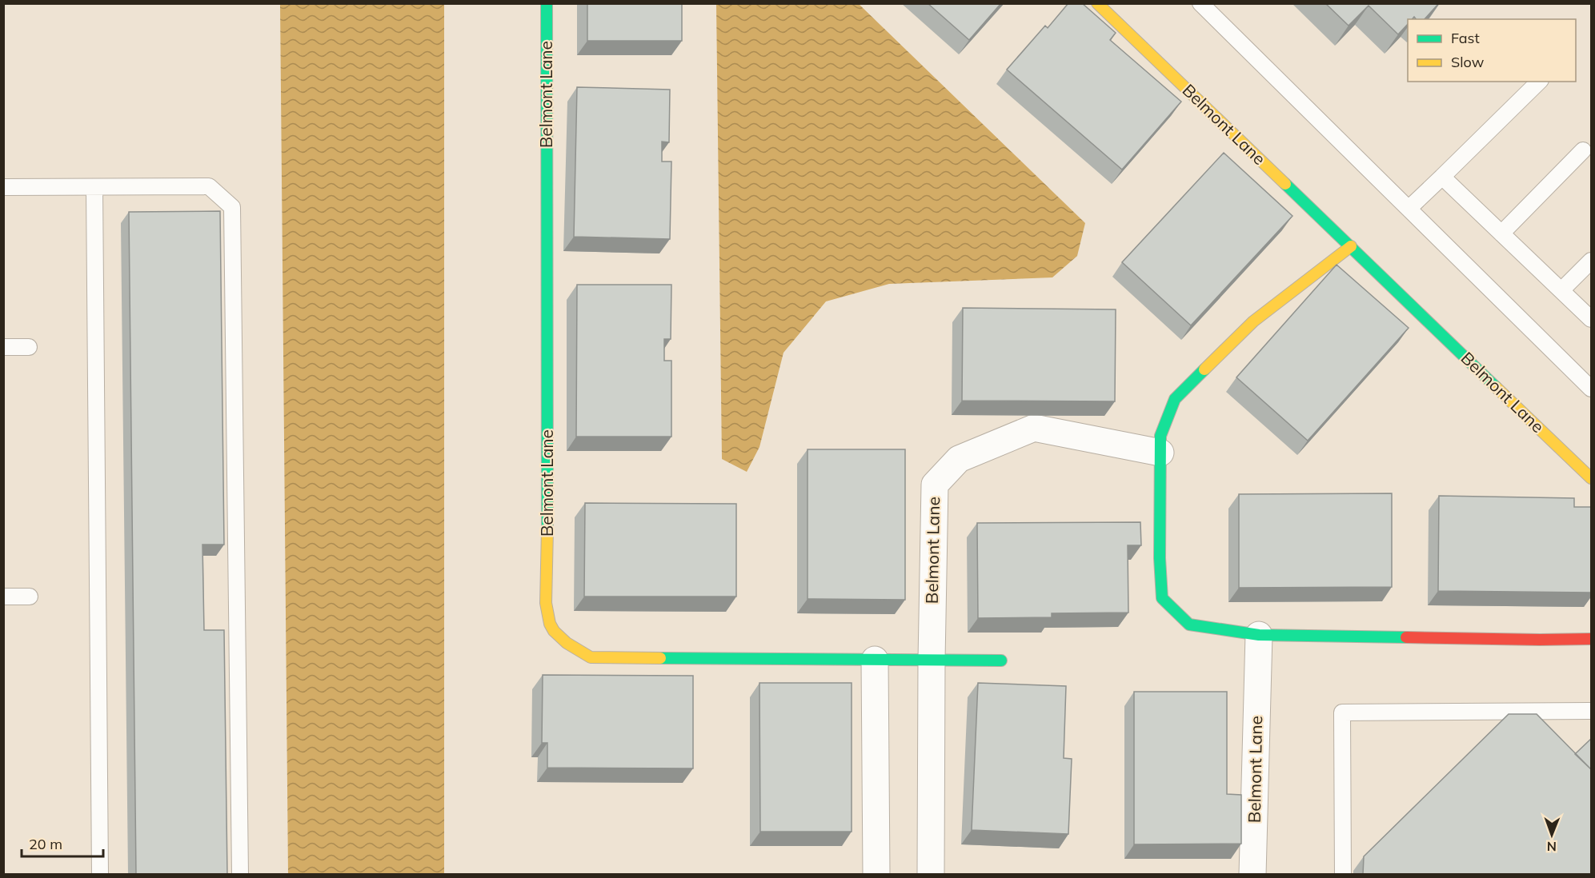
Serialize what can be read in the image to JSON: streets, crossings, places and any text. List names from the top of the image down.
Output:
{
  "streets": {
    "street": ["Belmont Lane"]
  },
  "legend": ["Fast", "Slow"],
  "scale_bar": "20 m",
  "north": "bottom"
}
